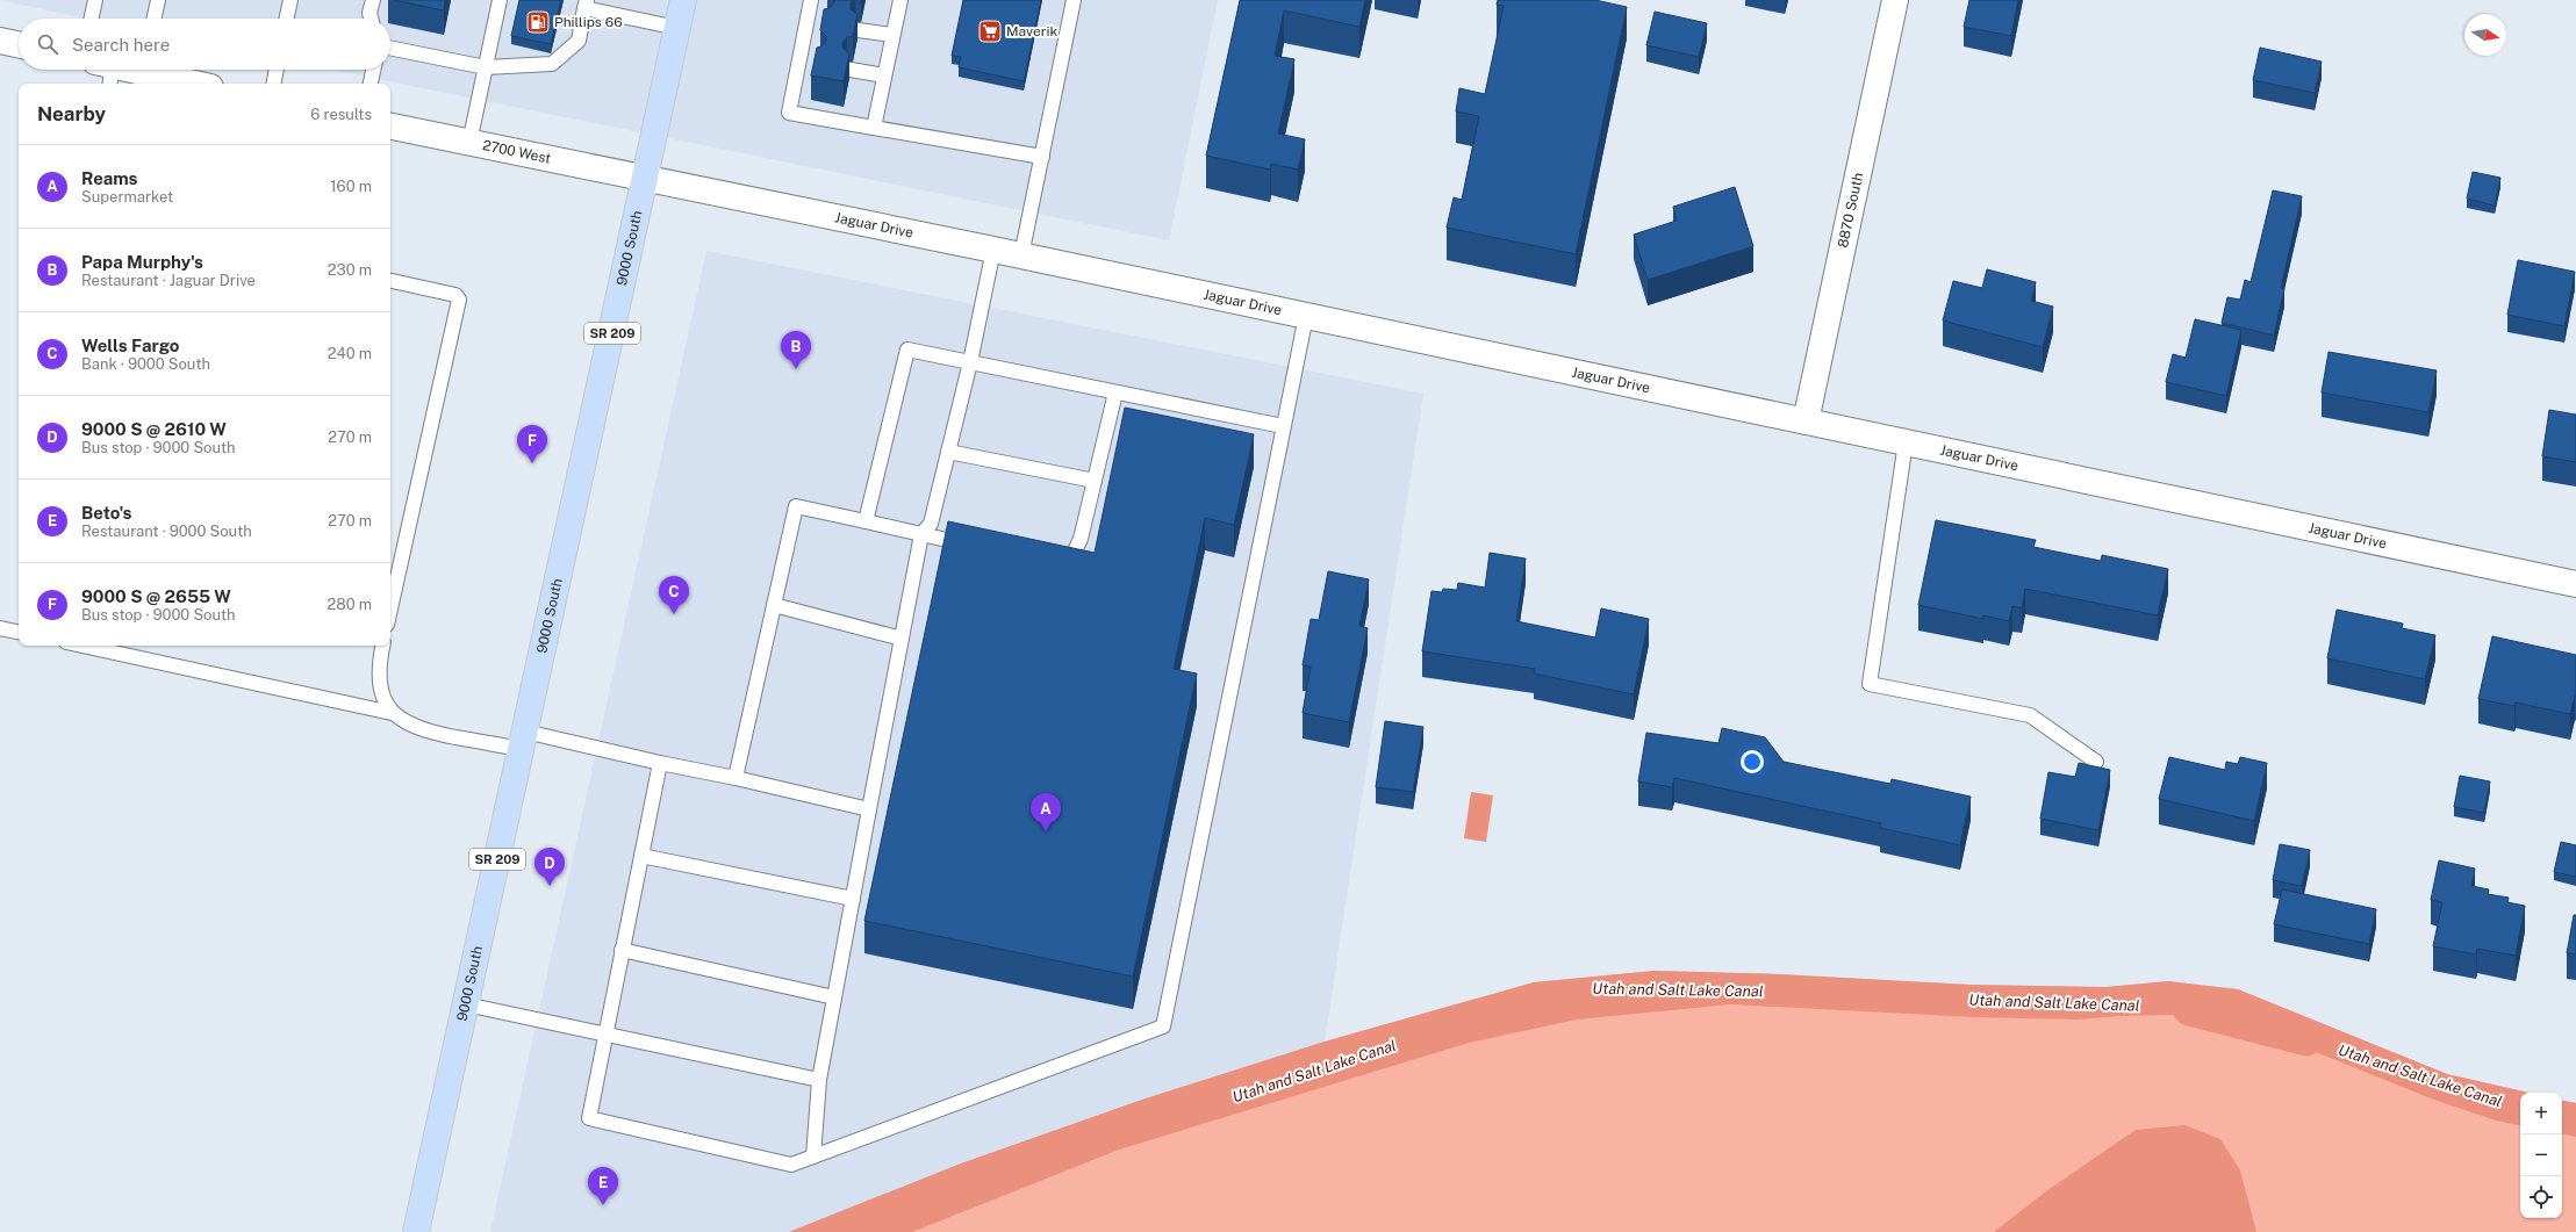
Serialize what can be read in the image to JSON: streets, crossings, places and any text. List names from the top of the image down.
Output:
{
  "streets": {
    "main road": [
      "2700 West",
      "8870 South",
      "Jaguar Drive",
      "9000 South",
      "SR 209"
    ]
  },
  "crossings": [
    ["2700 West", "Jaguar Drive"],
    ["2700 West", "9000 South"],
    ["8870 South", "Jaguar Drive"],
    ["Jaguar Drive", "9000 South"]
  ],
  "water": ["Utah and Salt Lake Canal"],
  "places": {
    "fuel station": ["Phillips 66"],
    "supermarket": ["Maverik"]
  },
  "north": "right",
  "page": {
    "search": "Search here",
    "heading": ["Nearby", "6 results"],
    "list": [
      {
        "mark": "A",
        "name": "Reams",
        "note": "Supermarket",
        "value": "160 m"
      },
      {
        "mark": "B",
        "name": "Papa Murphy's",
        "note": "Restaurant · Jaguar Drive",
        "value": "230 m"
      },
      {
        "mark": "C",
        "name": "Wells Fargo",
        "note": "Bank · 9000 South",
        "value": "240 m"
      },
      {
        "mark": "D",
        "name": "9000 S @ 2610 W",
        "note": "Bus stop · 9000 South",
        "value": "270 m"
      },
      {
        "mark": "E",
        "name": "Beto's",
        "note": "Restaurant · 9000 South",
        "value": "270 m"
      },
      {
        "mark": "F",
        "name": "9000 S @ 2655 W",
        "note": "Bus stop · 9000 South",
        "value": "280 m"
      }
    ],
    "pins": [
      "B",
      "F",
      "C",
      "A",
      "D",
      "E"
    ],
    "map_buttons": ["+", "−"]
  }
}
